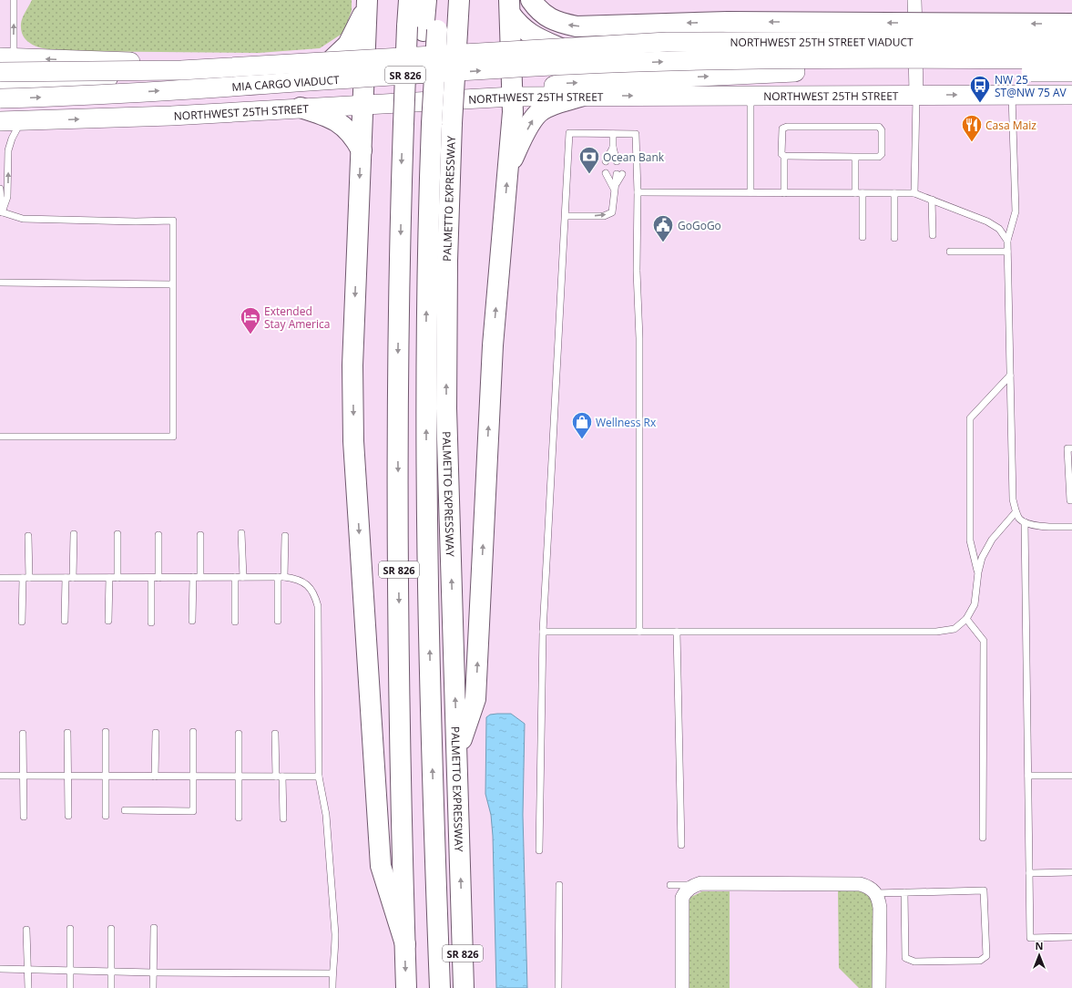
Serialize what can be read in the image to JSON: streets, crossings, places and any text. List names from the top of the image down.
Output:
{
  "streets": {
    "highway": ["SR 826", "PALMETTO EXPRESSWAY"],
    "main road": ["NORTHWEST 25TH STREET VIADUCT", "MIA CARGO VIADUCT", "NORTHWEST 25TH STREET"]
  },
  "crossings": [
    ["NORTHWEST 25TH STREET VIADUCT", "MIA CARGO VIADUCT"]
  ],
  "places": {
    "bus stop": ["NW 25 ST@NW 75 AV"],
    "restaurant": ["Casa Maiz"],
    "bank": ["Ocean Bank"],
    "public building": ["GoGoGo"],
    "hotel": ["Extended Stay America"],
    "shop": ["Wellness Rx"]
  },
  "north": "top"
}
